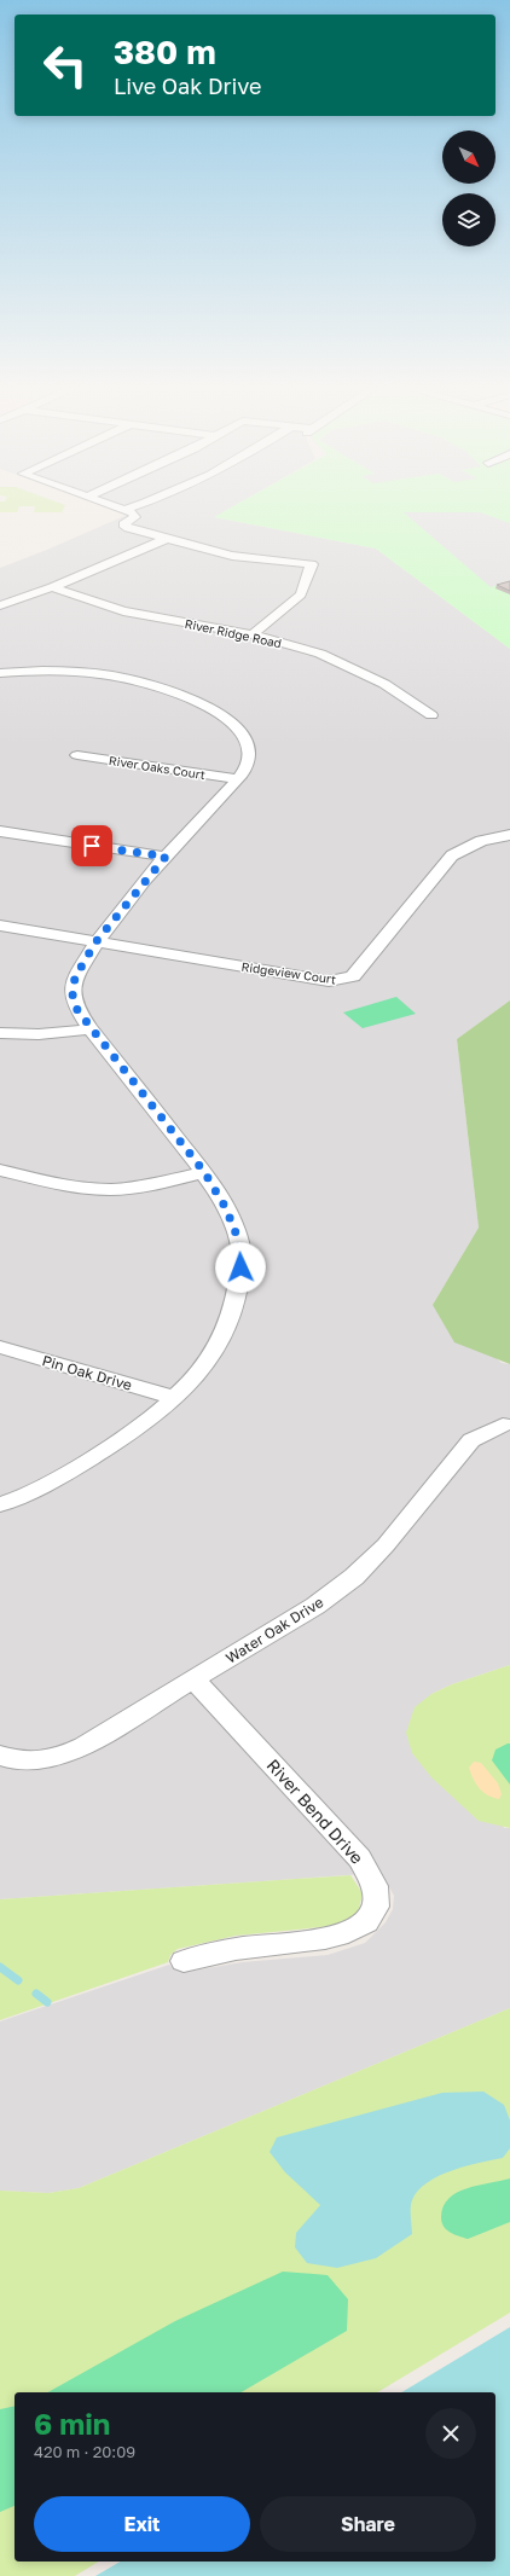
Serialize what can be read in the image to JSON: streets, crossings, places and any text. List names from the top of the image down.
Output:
{
  "streets": {
    "street": [
      "River Ridge Road",
      "River Oaks Court",
      "Ridgeview Court",
      "Pin Oak Drive",
      "Water Oak Drive",
      "River Bend Drive"
    ]
  },
  "crossings": [
    ["Water Oak Drive", "River Bend Drive"]
  ],
  "north": "bottom right",
  "page": {
    "turn": ["380 m", "Live Oak Drive"],
    "heading": ["6 min", "420 m · 20:09"],
    "buttons": ["Exit", "Share"]
  }
}
